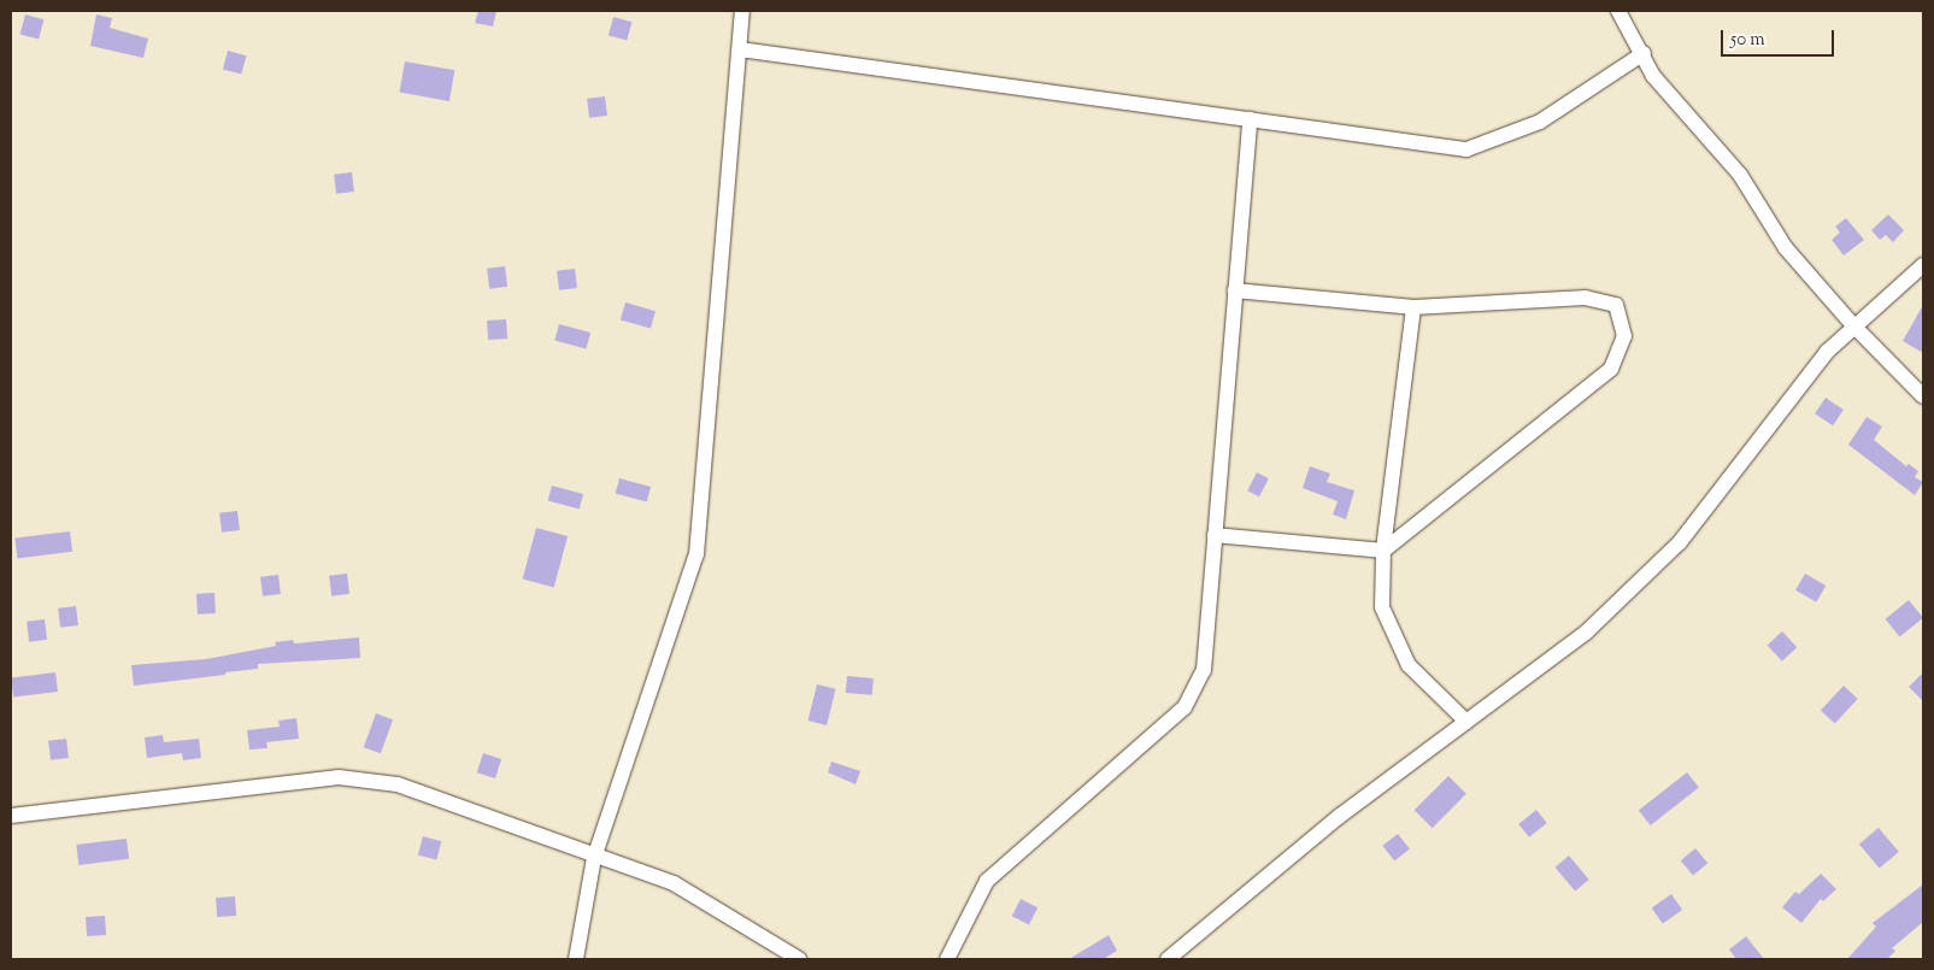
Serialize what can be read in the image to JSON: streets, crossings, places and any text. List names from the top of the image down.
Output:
{
  "scale_bar": "50 m"
}
